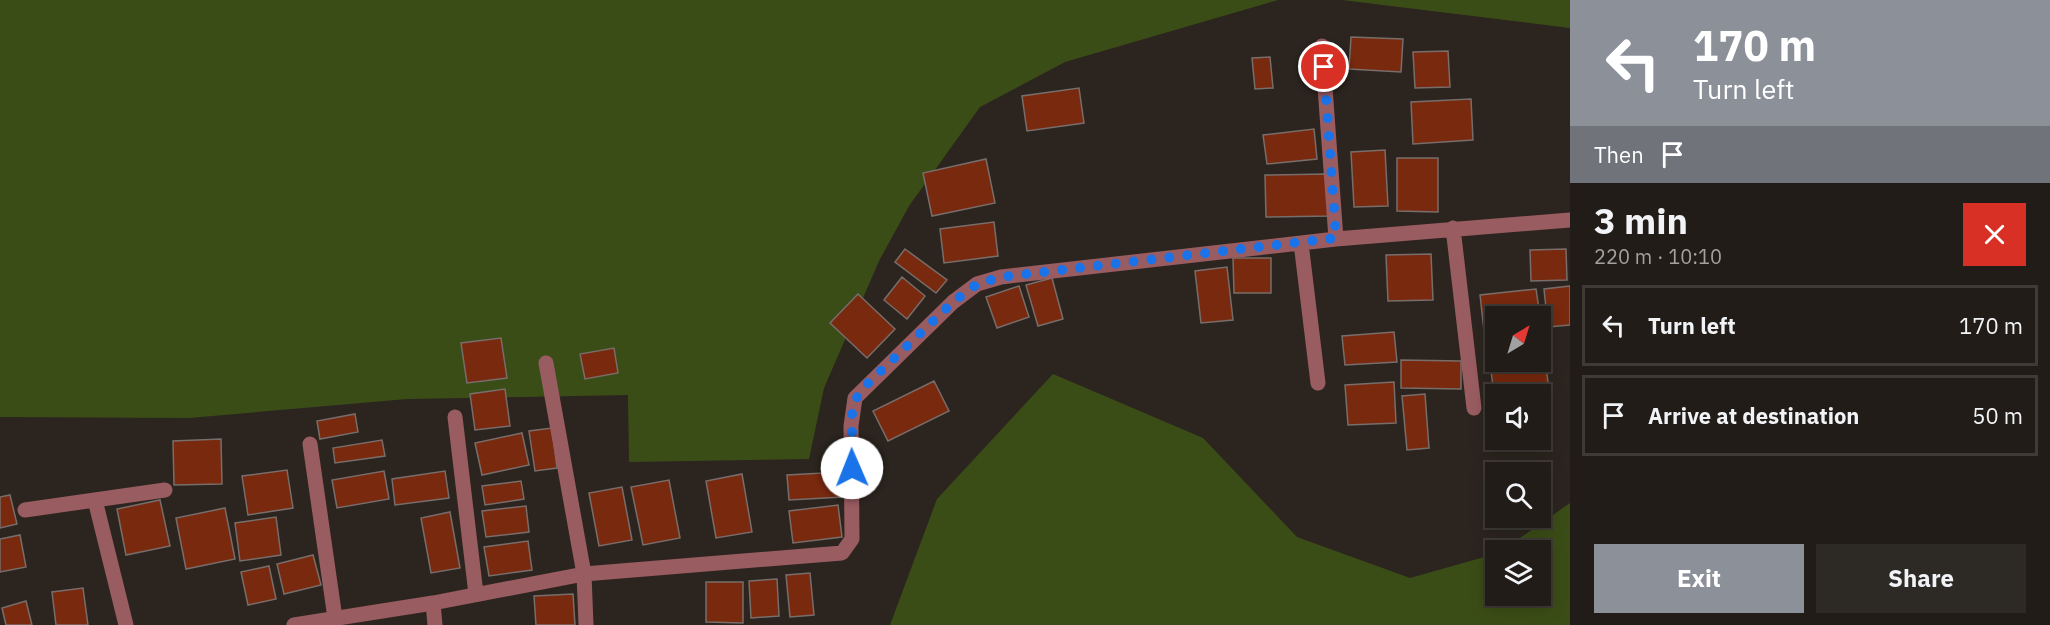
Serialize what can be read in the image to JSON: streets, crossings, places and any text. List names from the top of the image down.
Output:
{
  "north": "top right",
  "page": {
    "turn": ["170 m", "Turn left"],
    "then": "Then",
    "heading": ["3 min", "220 m · 10:10"],
    "list": [
      {
        "name": "Turn left",
        "value": "170 m"
      },
      {
        "name": "Arrive at destination",
        "value": "50 m"
      }
    ],
    "buttons": ["Exit", "Share"]
  }
}
